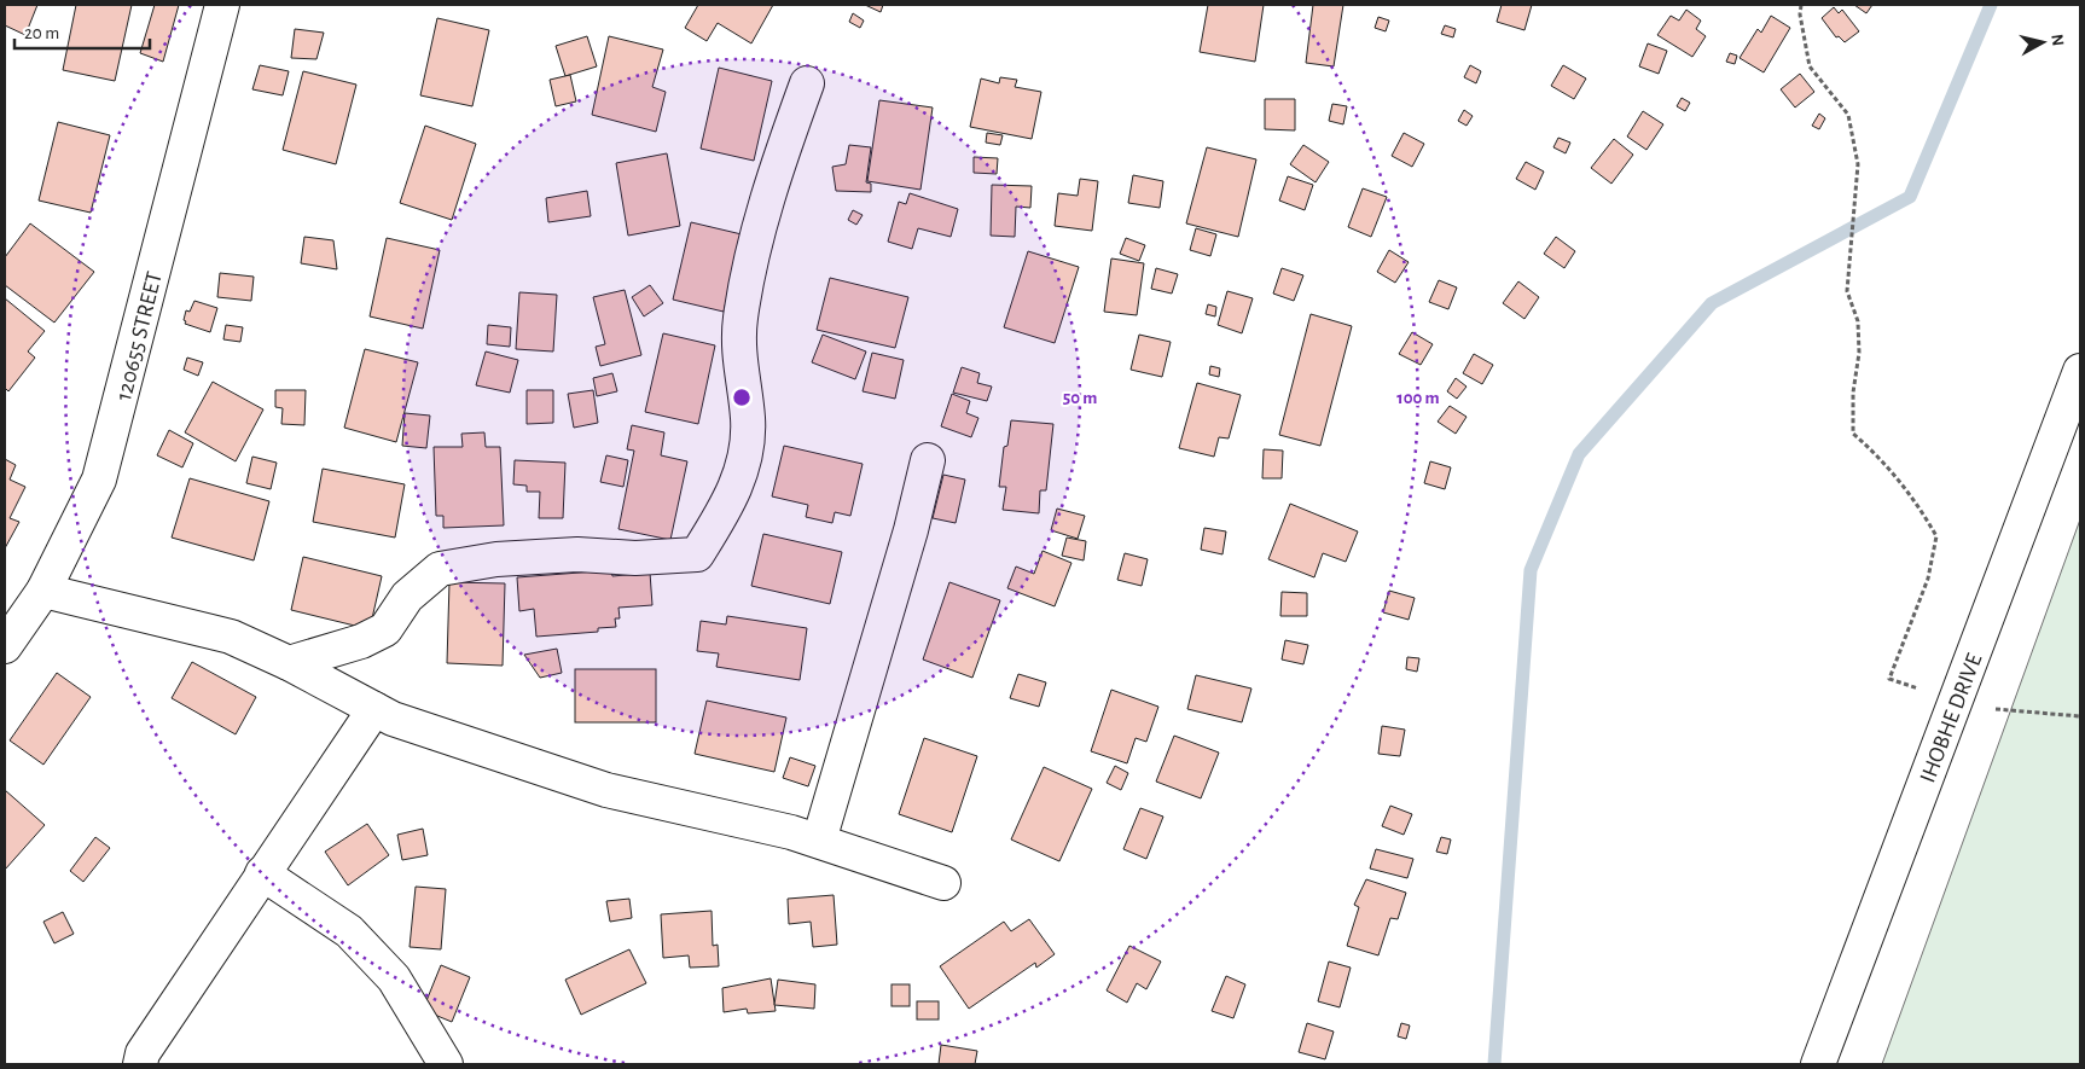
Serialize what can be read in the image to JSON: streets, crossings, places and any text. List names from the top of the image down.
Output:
{
  "streets": {
    "street": ["120655 STREET", "IHOBHE DRIVE"]
  },
  "scale_bar": "20 m",
  "north": "right",
  "rings": ["50 m", "100 m"]
}
